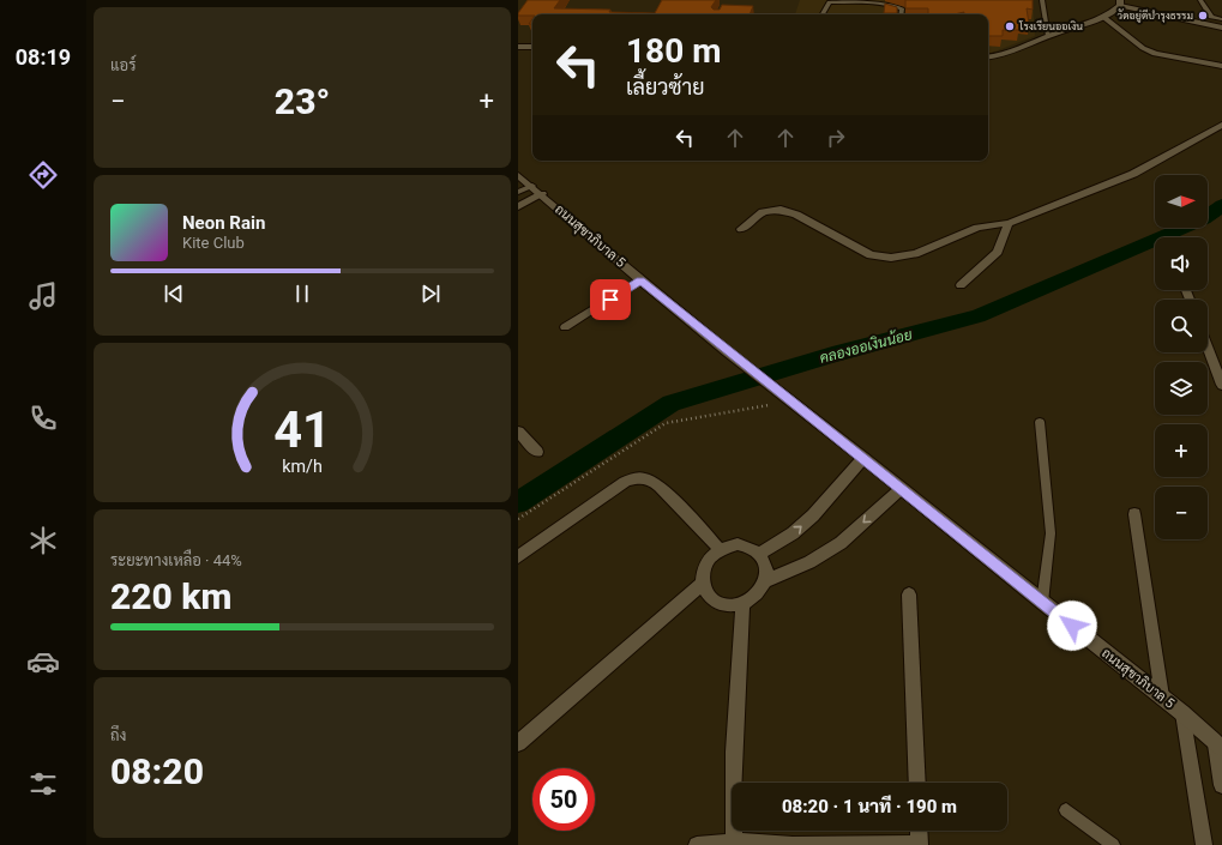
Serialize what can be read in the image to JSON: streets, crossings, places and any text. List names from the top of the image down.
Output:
{
  "streets": {
    "street": ["ถนนสุขาภิบาล 5"]
  },
  "water": ["คลองออเงินน้อย"],
  "places": ["วัดอยู่ดีบำรุงธรรม", "โรงเรียนออเงิน"],
  "north": "right",
  "page": {
    "tabs": "08:19",
    "tile": [
      "แอร์",
      ["ระยะทางเหลือ · 44%", "220 km"],
      ["ถึง", "08:20"]
    ],
    "turn": ["180 m", "เลี้ยวซ้าย"],
    "heat": ["−", "23°", "+"],
    "map_buttons": ["+", "−"],
    "song": ["Neon Rain", "Kite Club"],
    "limit": "50",
    "trip": "08:20 · 1 นาที · 190 m",
    "gauge": ["41", "km/h"]
  }
}
